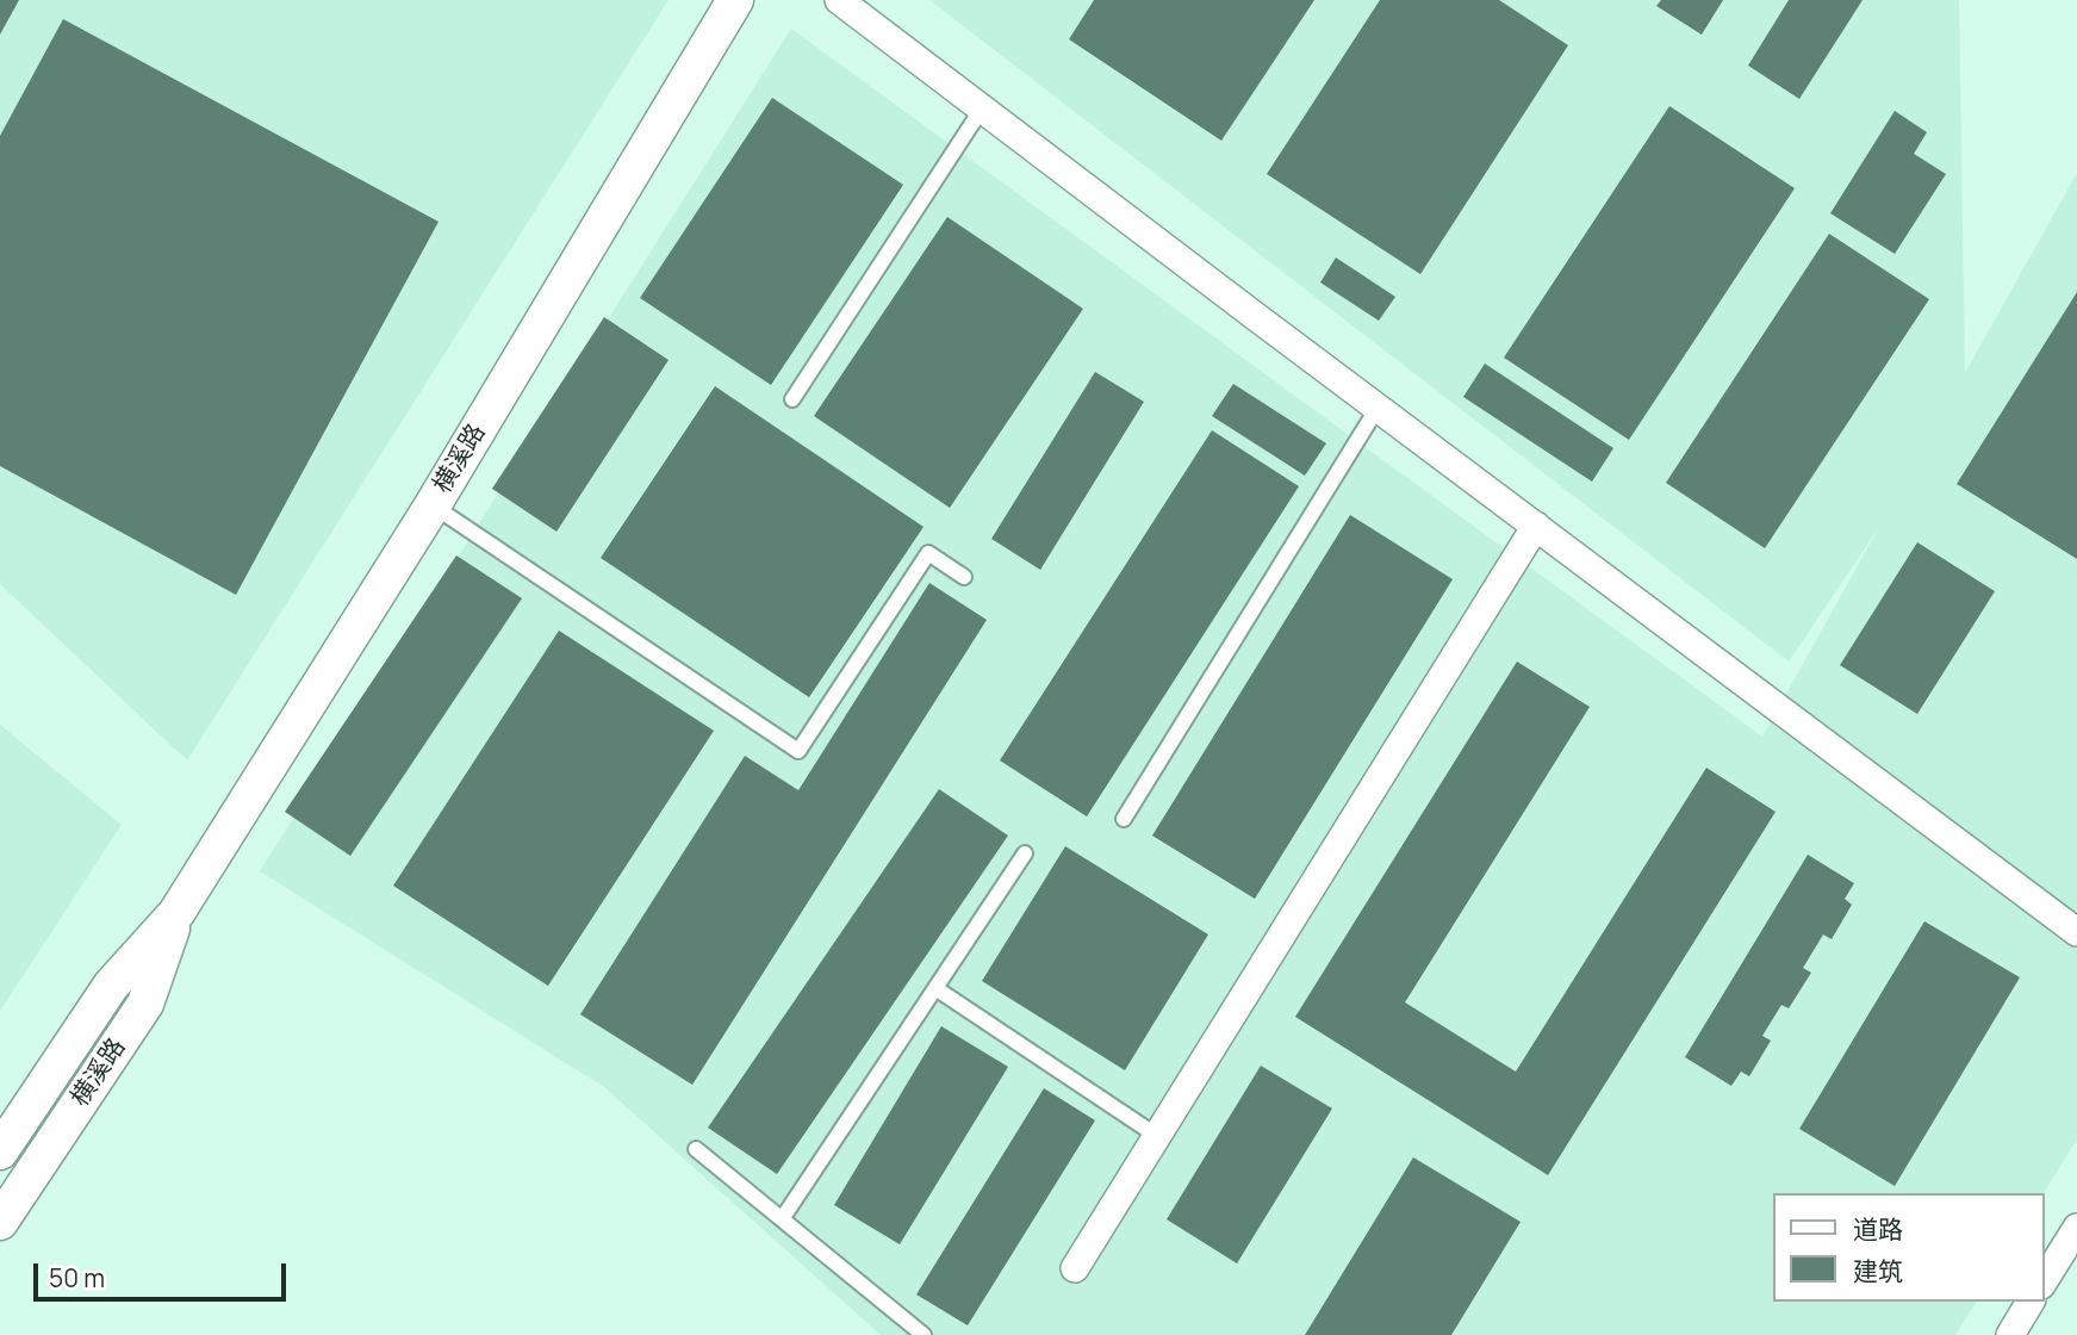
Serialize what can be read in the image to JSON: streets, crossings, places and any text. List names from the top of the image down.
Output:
{
  "streets": {
    "street": ["横溪路"]
  },
  "legend": ["道路", "建筑"],
  "scale_bar": "50 m"
}
